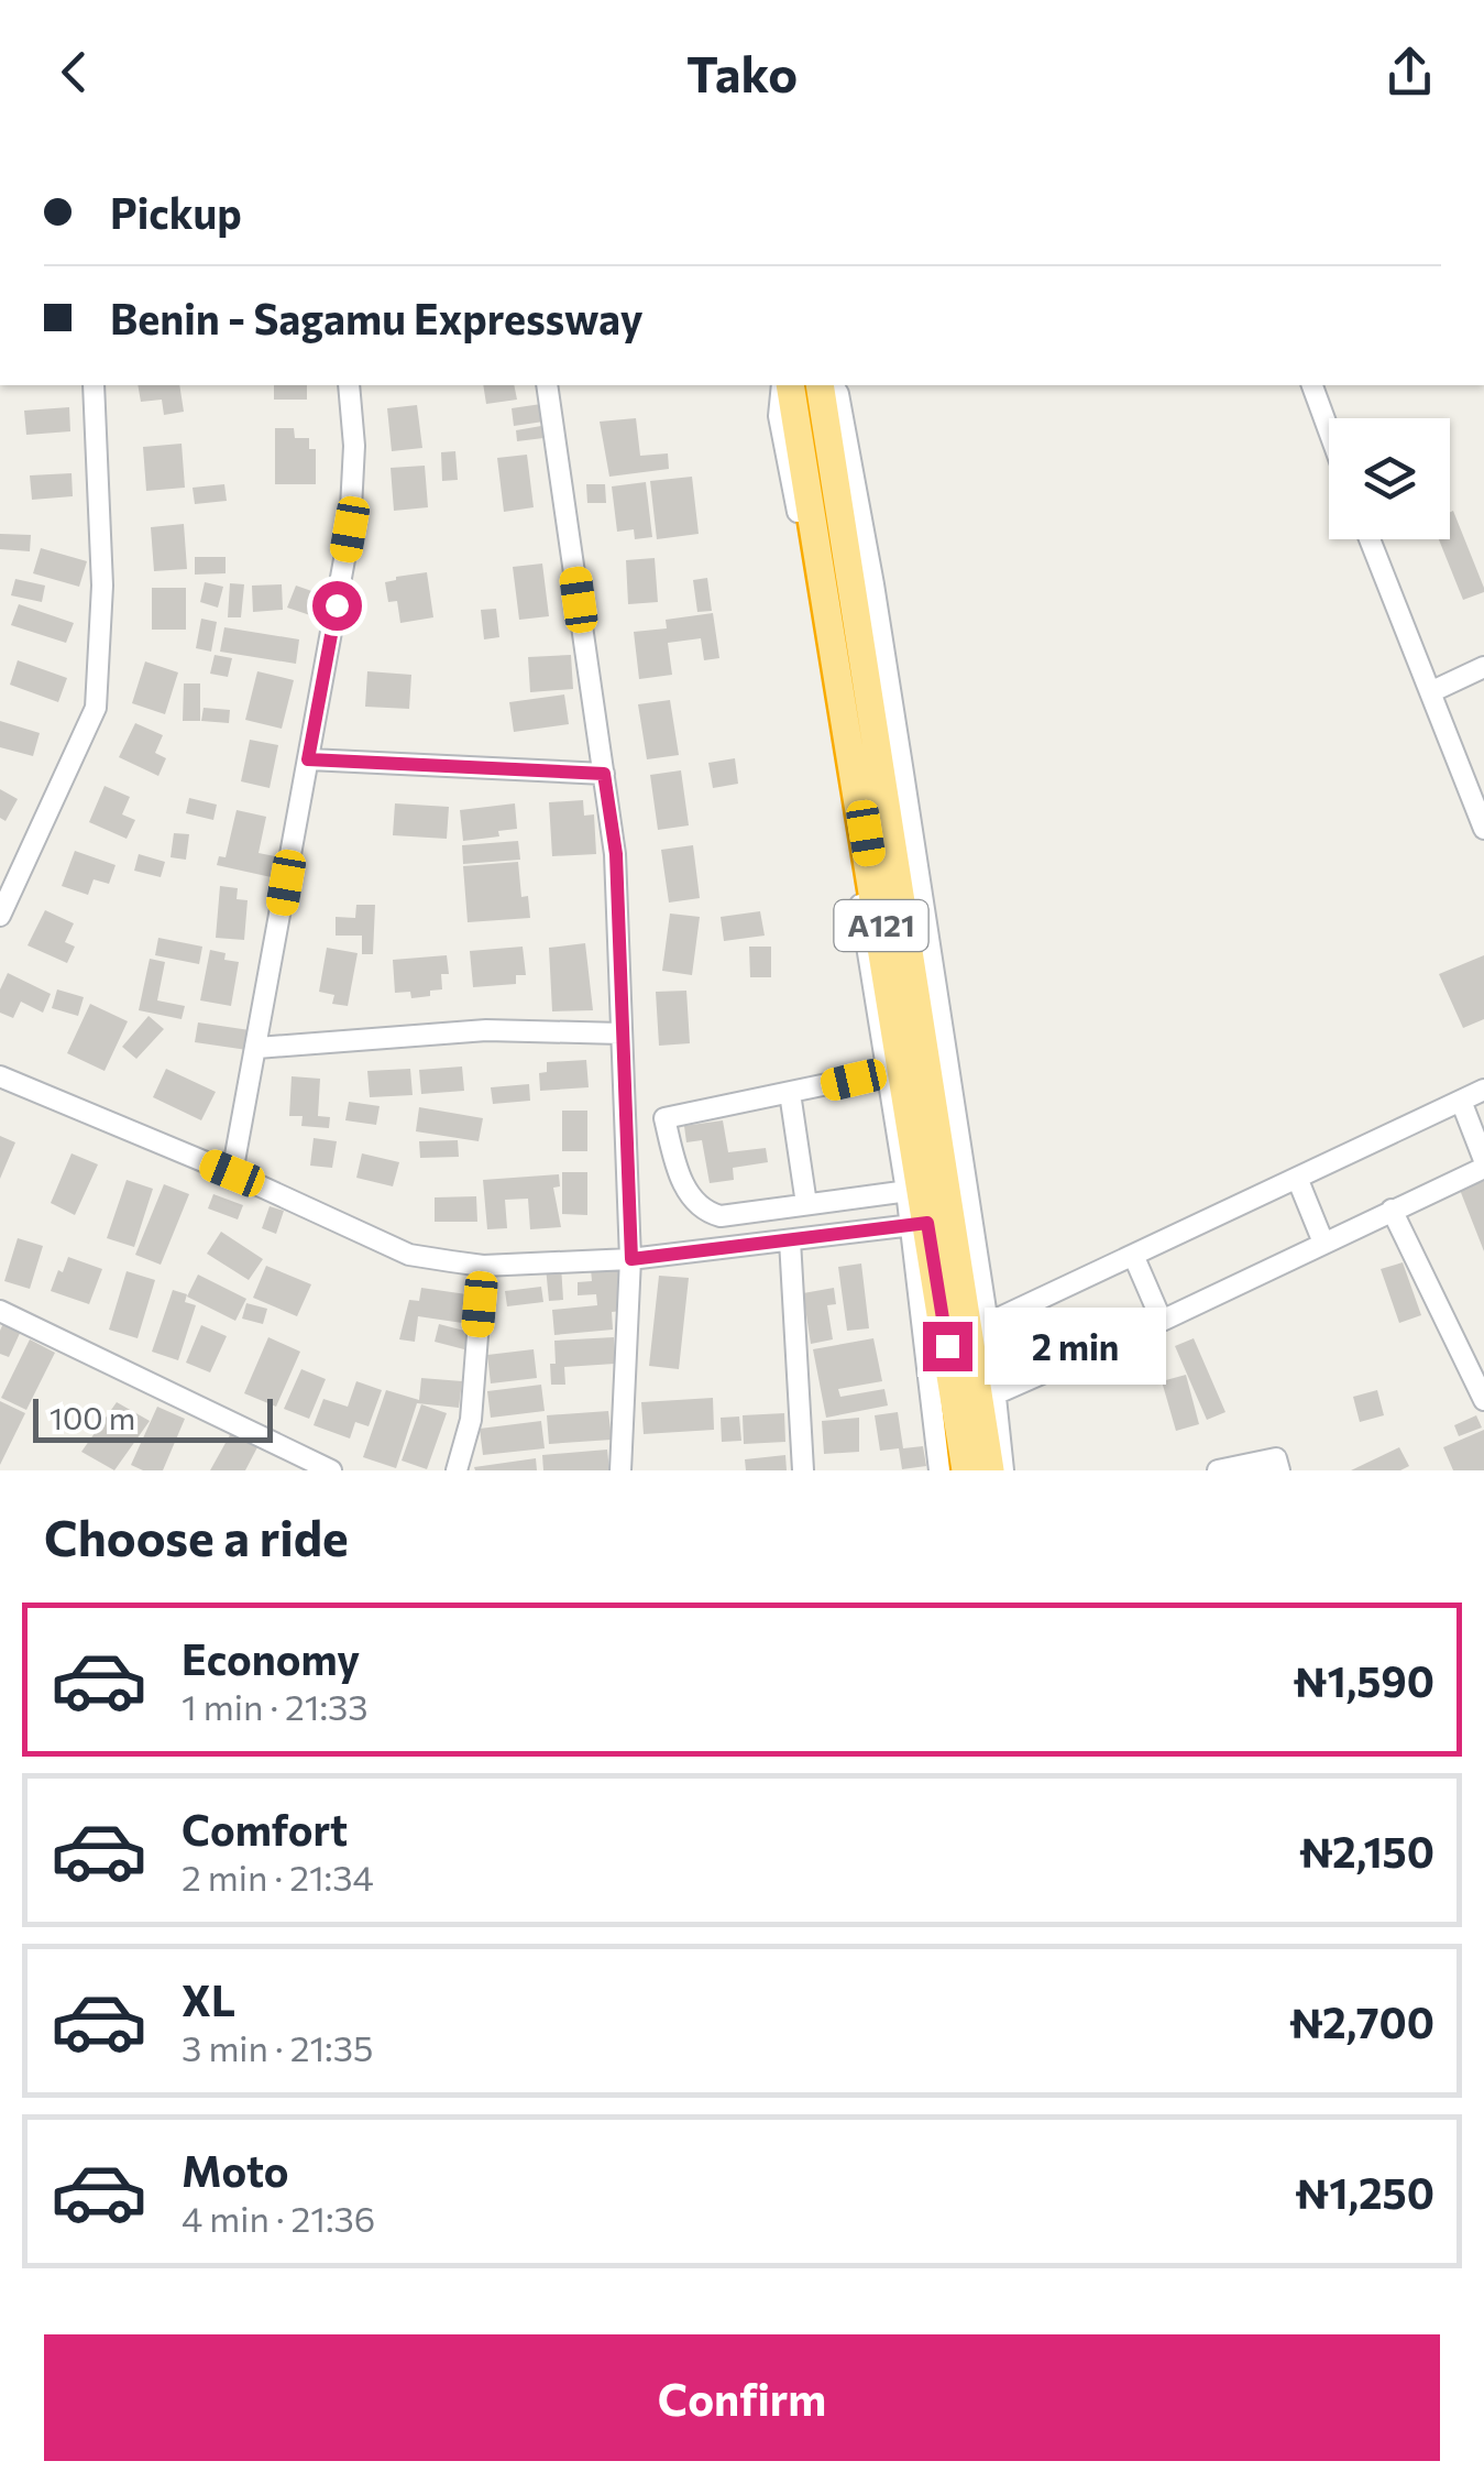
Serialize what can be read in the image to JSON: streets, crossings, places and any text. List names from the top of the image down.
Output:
{
  "streets": {
    "highway": ["A121"]
  },
  "scale_bar": "100 m",
  "page": {
    "header": "Tako",
    "banner": ["Pickup", "Benin - Sagamu Expressway"],
    "bubble": "2 min",
    "scale": "100 m",
    "heading": "Choose a ride",
    "list": [
      {
        "name": "Economy",
        "note": "1 min · 21:33",
        "value": "₦1,590"
      },
      {
        "name": "Comfort",
        "note": "2 min · 21:34",
        "value": "₦2,150"
      },
      {
        "name": "XL",
        "note": "3 min · 21:35",
        "value": "₦2,700"
      },
      {
        "name": "Moto",
        "note": "4 min · 21:36",
        "value": "₦1,250"
      }
    ],
    "buttons": "Confirm"
  }
}
